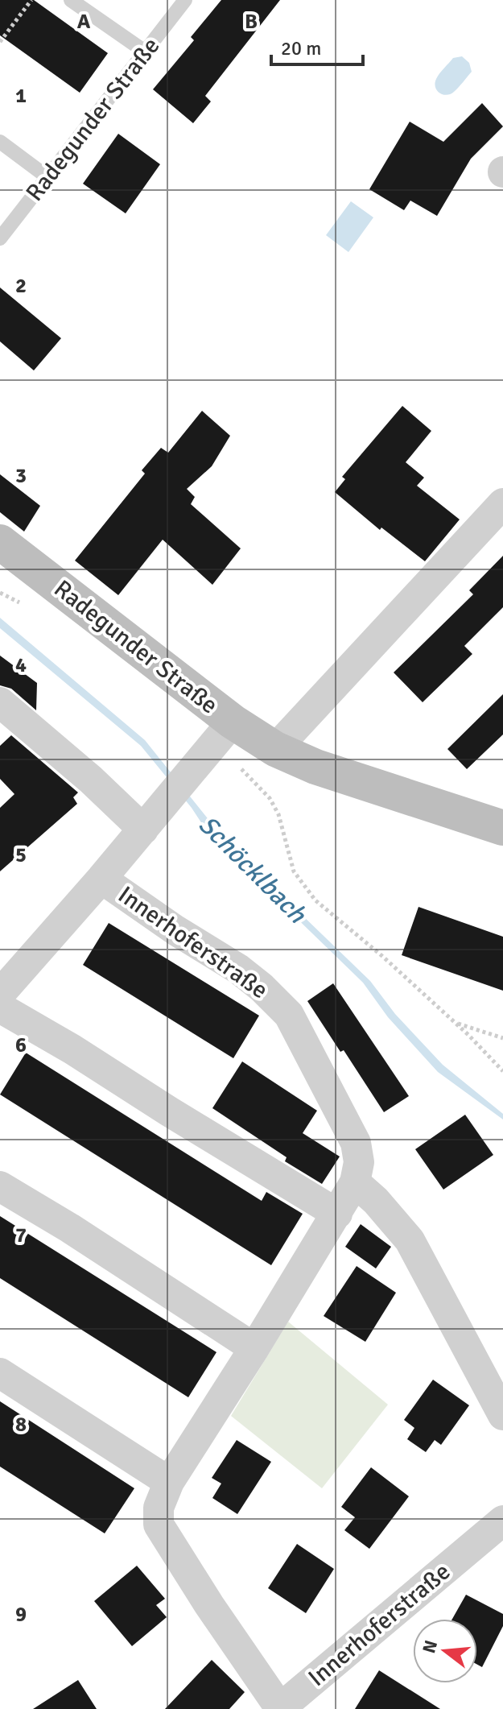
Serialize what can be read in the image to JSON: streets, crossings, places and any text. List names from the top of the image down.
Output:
{
  "streets": {
    "main road": ["Radegunder Straße"],
    "street": ["Innerhoferstraße"]
  },
  "crossings": [
    ["Radegunder Straße", "Innerhoferstraße"]
  ],
  "water": ["Schöcklbach"],
  "scale_bar": "20 m",
  "north": "left",
  "grid": {
    "columns": ["A", "B"],
    "rows": [
      "1",
      "2",
      "3",
      "4",
      "5",
      "6",
      "7",
      "8",
      "9"
    ]
  }
}
